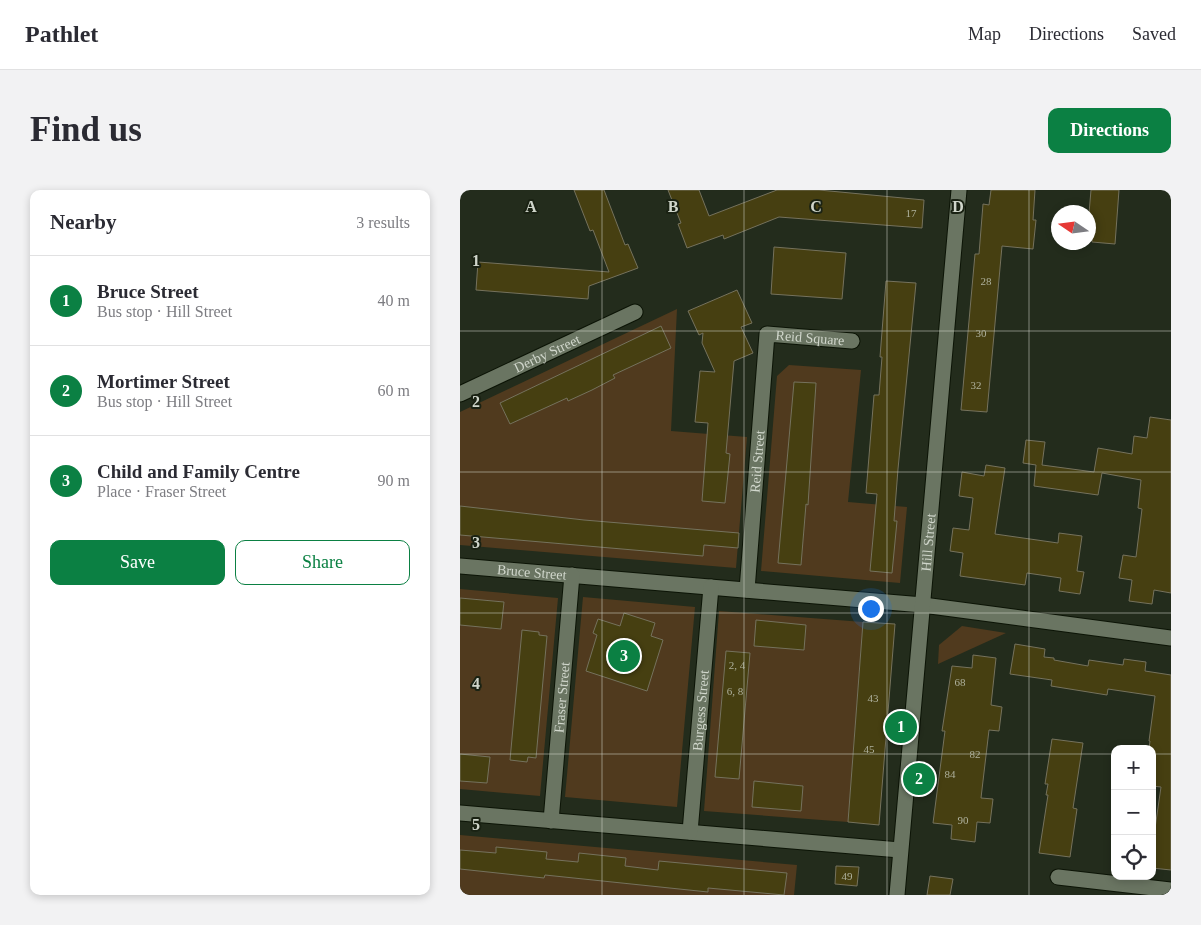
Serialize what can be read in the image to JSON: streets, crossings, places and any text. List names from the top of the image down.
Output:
{
  "streets": {
    "street": [
      "Reid Square",
      "Derby Street",
      "Reid Street",
      "Hill Street",
      "Bruce Street",
      "Fraser Street",
      "Burgess Street"
    ]
  },
  "crossings": [
    ["Reid Square", "Reid Street"],
    ["Reid Street", "Bruce Street"],
    ["Hill Street", "Bruce Street"],
    ["Bruce Street", "Fraser Street"],
    ["Bruce Street", "Burgess Street"]
  ],
  "house_numbers": [
    "17",
    "28",
    "30",
    "32",
    "2, 4",
    "68",
    "6, 8",
    "43",
    "45",
    "82",
    "84",
    "90",
    "49"
  ],
  "north": "left",
  "page": {
    "header": "Pathlet",
    "nav": ["Map", "Directions", "Saved"],
    "buttons": [
      "Directions",
      ["Save", "Share"]
    ],
    "title": "Find us",
    "heading": ["Nearby", "3 results"],
    "list": [
      {
        "mark": "1",
        "name": "Bruce Street",
        "note": "Bus stop · Hill Street",
        "value": "40 m"
      },
      {
        "mark": "2",
        "name": "Mortimer Street",
        "note": "Bus stop · Hill Street",
        "value": "60 m"
      },
      {
        "mark": "3",
        "name": "Child and Family Centre",
        "note": "Place · Fraser Street",
        "value": "90 m"
      }
    ],
    "pins": ["3", "1", "2"],
    "map_buttons": ["+", "−"]
  },
  "grid": {
    "columns": [
      "A",
      "B",
      "C",
      "D"
    ],
    "rows": [
      "1",
      "2",
      "3",
      "4",
      "5"
    ]
  }
}
